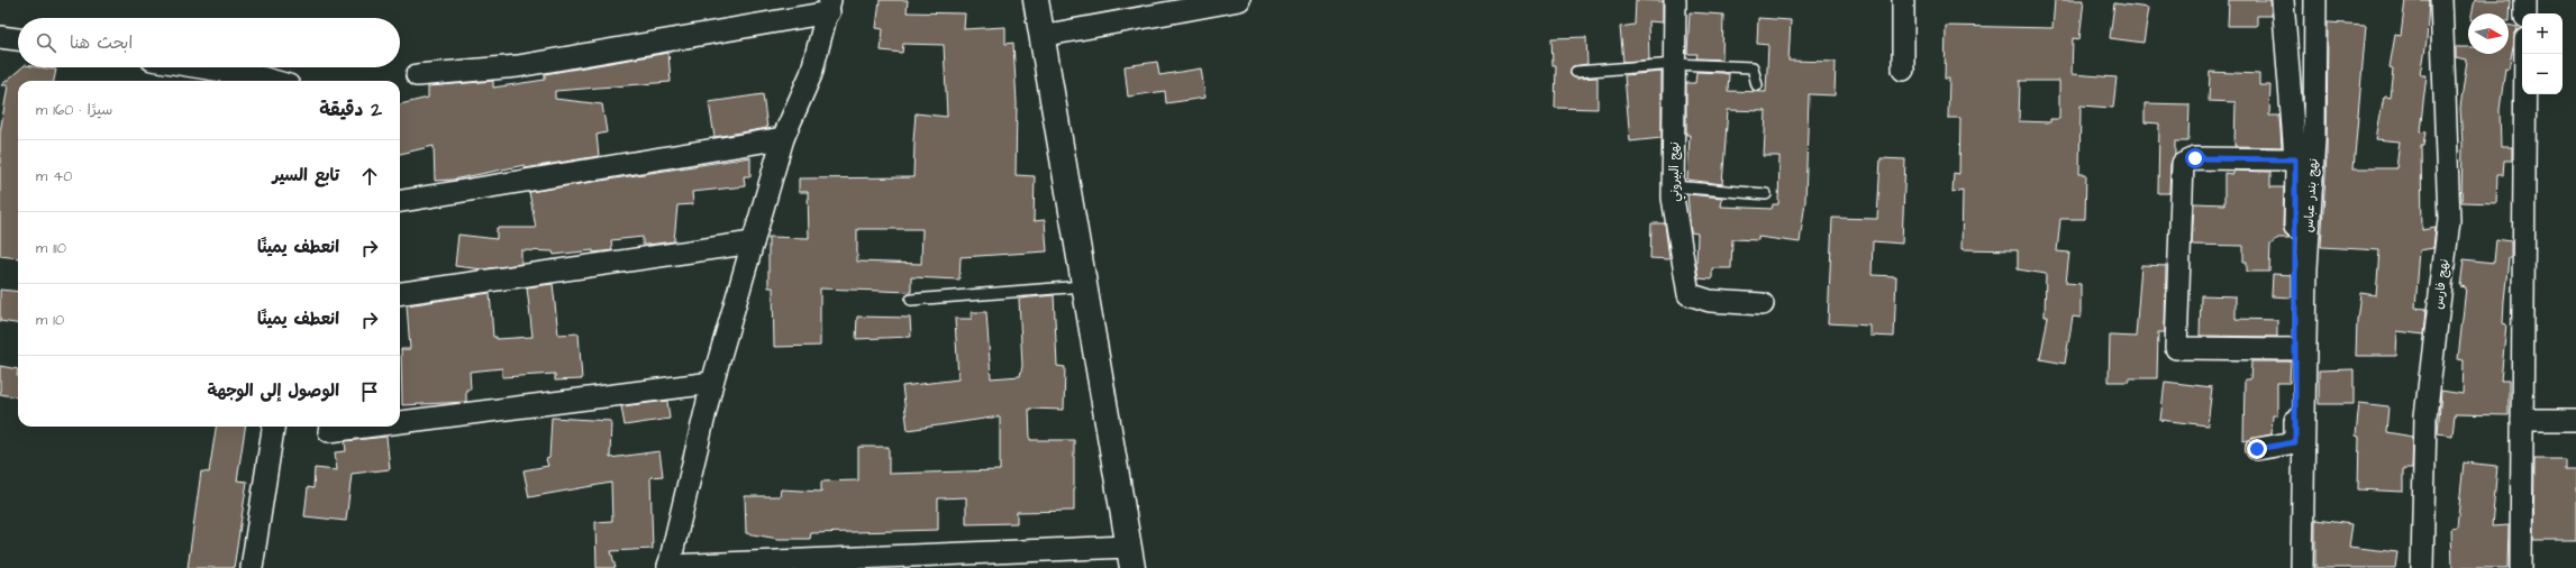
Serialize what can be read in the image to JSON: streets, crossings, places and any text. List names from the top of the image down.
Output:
{
  "streets": {
    "street": ["نهج البيروني", "نهج بندر عباس", "نهج فارس"]
  },
  "north": "right",
  "page": {
    "map_buttons": ["+", "−"],
    "search": "ابحث هنا",
    "heading": ["2 دقيقة", "سيرًا · 160 m"],
    "list": [
      ["تابع السير", "40 m"],
      ["انعطف يمينًا", "110 m"],
      ["انعطف يمينًا", "10 m"],
      "الوصول إلى الوجهة"
    ]
  }
}
